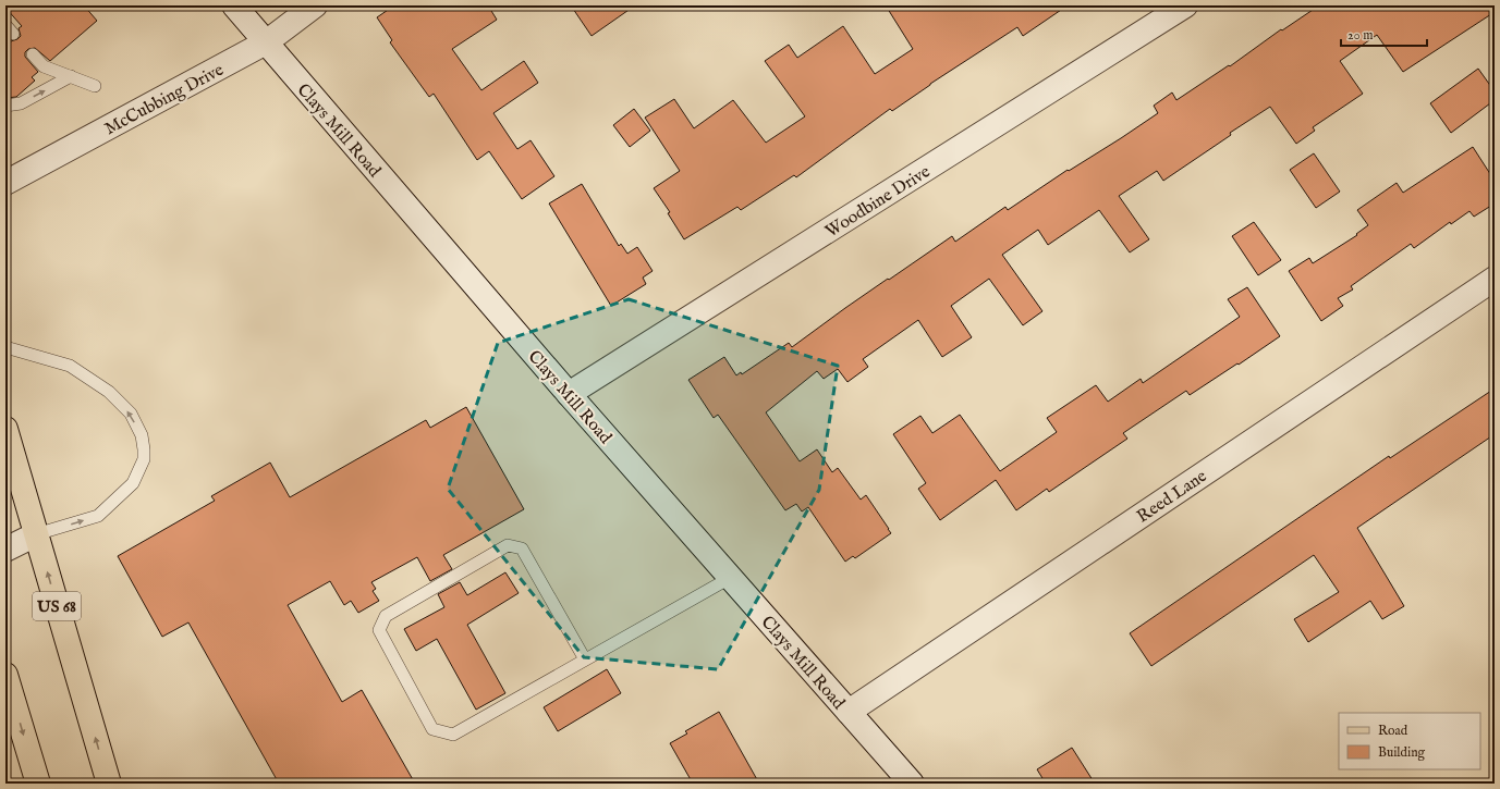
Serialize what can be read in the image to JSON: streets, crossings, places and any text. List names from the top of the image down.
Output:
{
  "streets": {
    "main road": ["US 68"],
    "street": [
      "McCubbing Drive",
      "Clays Mill Road",
      "Woodbine Drive",
      "Reed Lane"
    ]
  },
  "crossings": [
    ["McCubbing Drive", "Clays Mill Road"],
    ["Clays Mill Road", "Woodbine Drive"],
    ["Clays Mill Road", "Reed Lane"]
  ],
  "legend": ["Road", "Building"],
  "scale_bar": "20 m"
}
